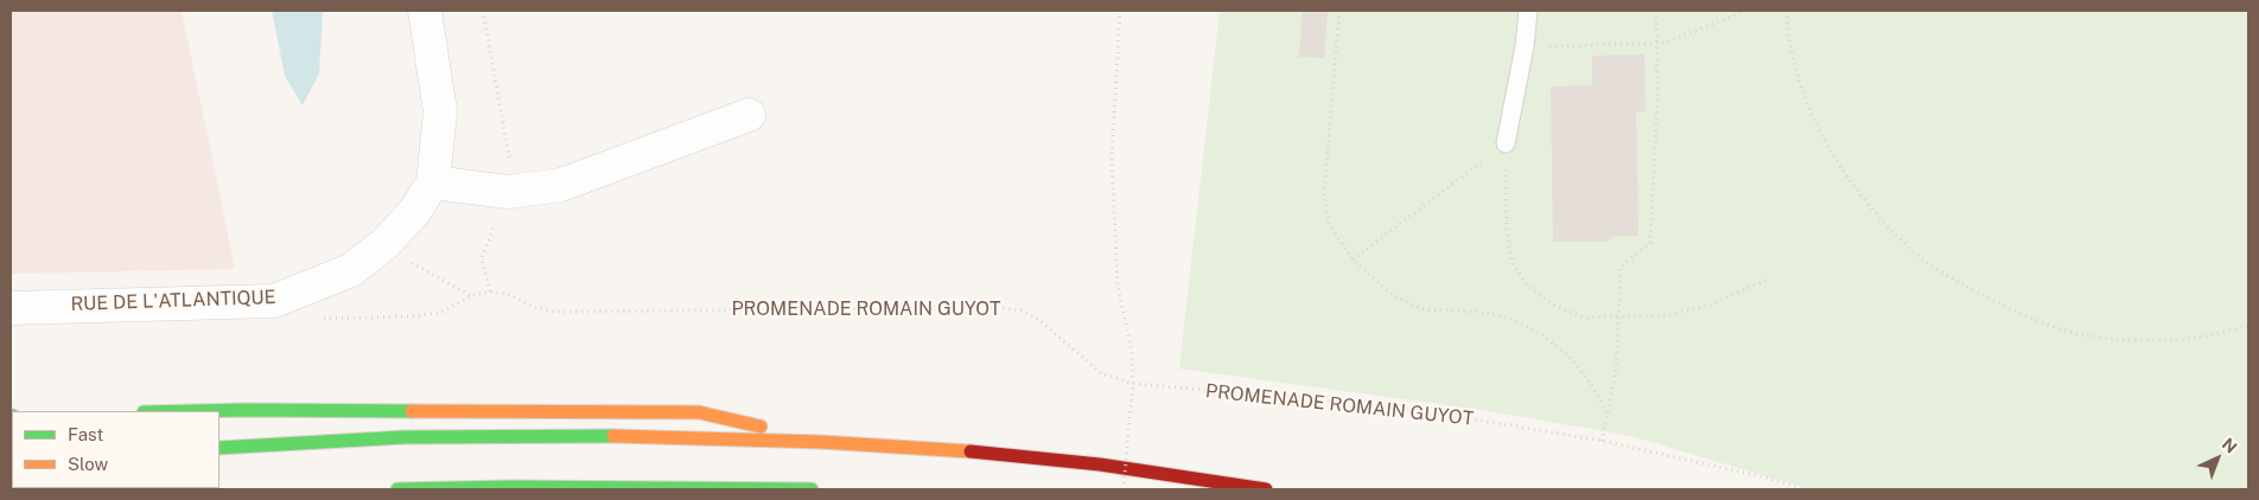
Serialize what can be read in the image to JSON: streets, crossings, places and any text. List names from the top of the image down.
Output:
{
  "streets": {
    "street": ["RUE DE L'ATLANTIQUE"],
    "path": ["PROMENADE ROMAIN GUYOT"]
  },
  "legend": ["Fast", "Slow"],
  "north": "top right"
}
